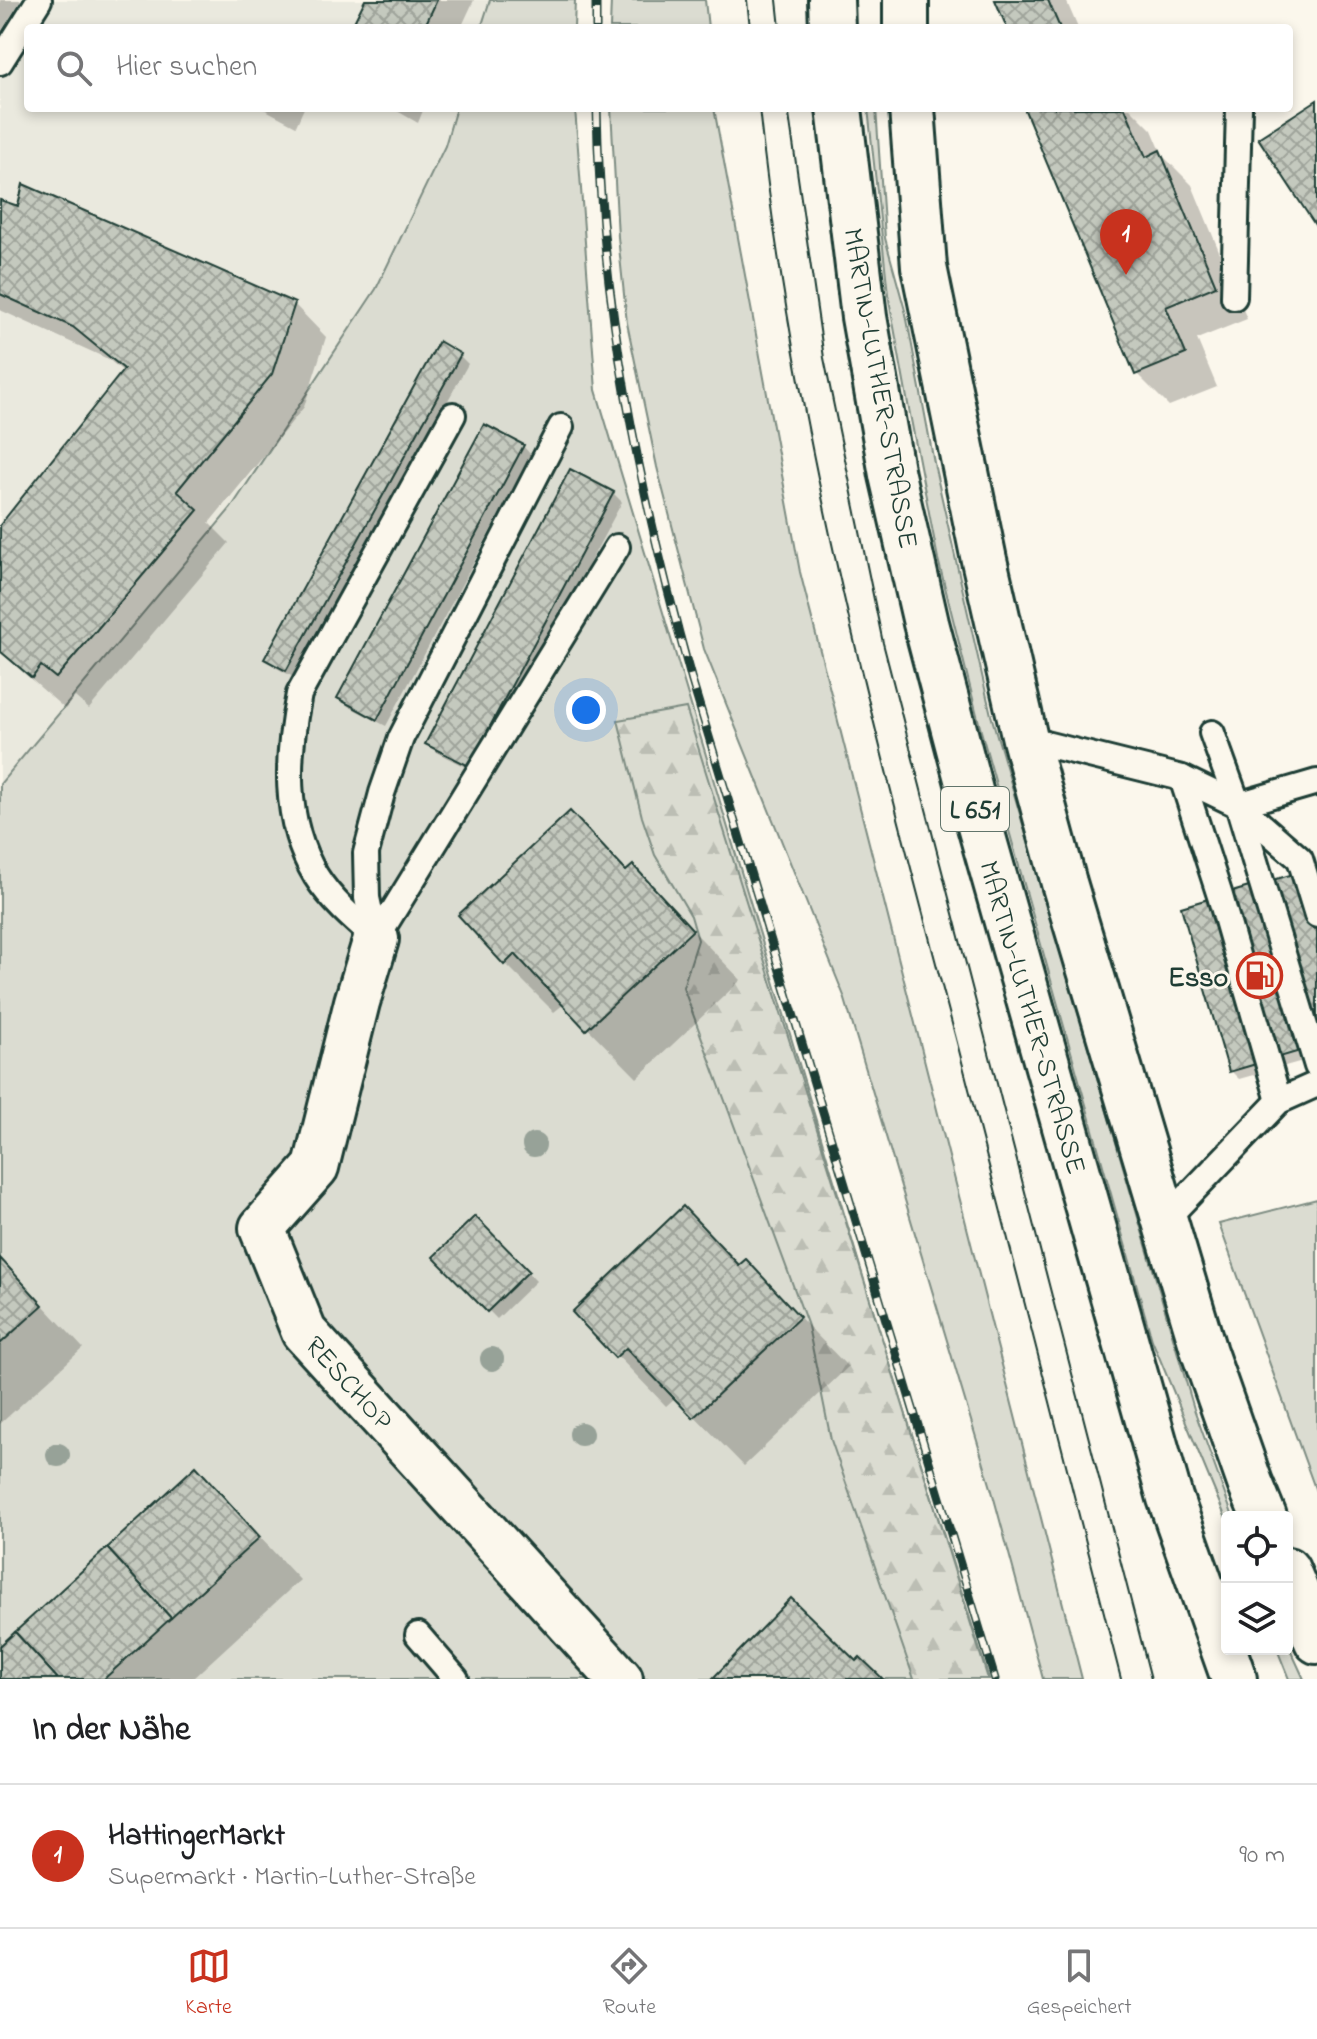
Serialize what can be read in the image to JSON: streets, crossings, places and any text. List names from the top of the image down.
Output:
{
  "streets": {
    "main road": ["MARTIN-LUTHER-STRASSE", "L 651", "RESCHOP"]
  },
  "places": {
    "fuel station": ["Esso"]
  },
  "page": {
    "search": "Hier suchen",
    "pins": "1",
    "heading": "In der Nähe",
    "list": [
      {
        "mark": "1",
        "name": "HattingerMarkt",
        "note": "Supermarkt · Martin-Luther-Straße",
        "value": "90 m"
      }
    ],
    "nav": ["Karte", "Route", "Gespeichert"]
  }
}
